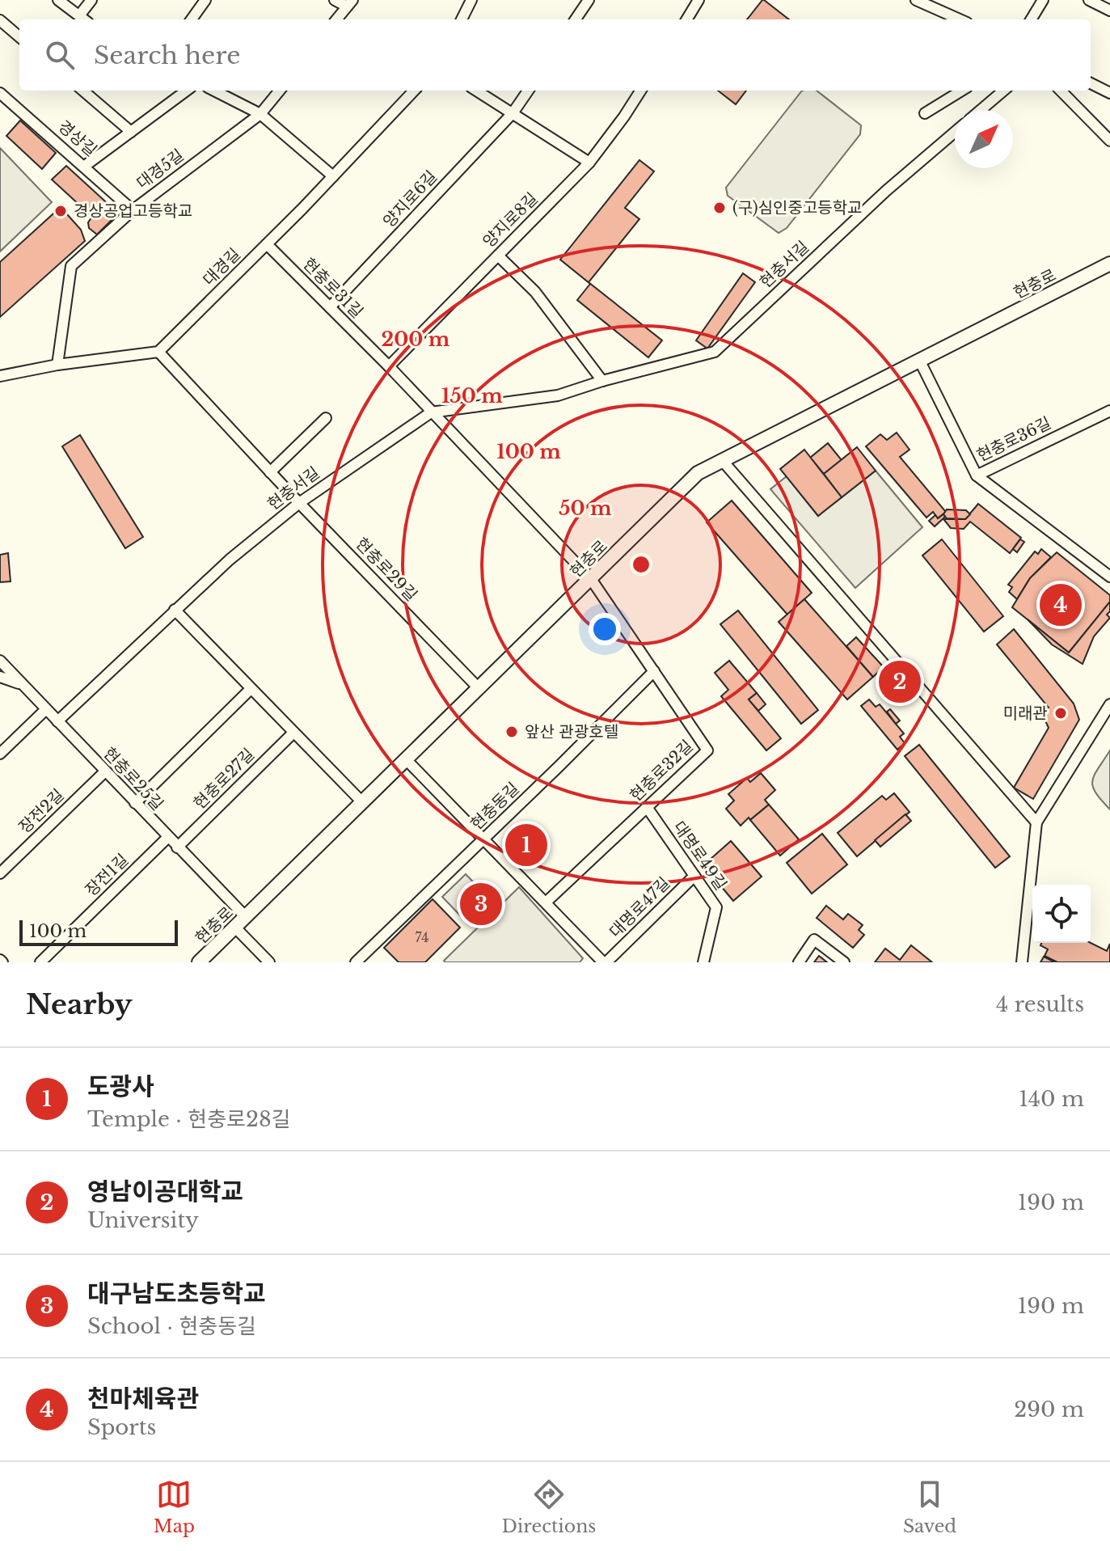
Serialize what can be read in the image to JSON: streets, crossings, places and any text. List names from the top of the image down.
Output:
{
  "streets": {
    "main road": ["현충로"],
    "street": [
      "경상길",
      "대경5길",
      "양지로6길",
      "양지로8길",
      "현충서길",
      "대경길",
      "현충로31길",
      "현충로36길",
      "현충로29길",
      "현충로32길",
      "현충로25길",
      "현충로27길",
      "현충동길",
      "장전2길",
      "대명로49길",
      "장전1길",
      "대명로47길"
    ]
  },
  "crossings": [
    ["경상길", "대경5길"],
    ["양지로6길", "현충로31길"],
    ["양지로8길", "현충로31길"],
    ["현충서길", "현충로31길"],
    ["현충서길", "현충로29길"],
    ["현충서길", "현충로25길"],
    ["대경길", "현충로31길"],
    ["대경길", "현충로29길"],
    ["현충로", "현충로31길"],
    ["현충로", "현충로36길"],
    ["현충로", "현충로29길"],
    ["현충로", "현충로32길"],
    ["현충로", "현충로25길"],
    ["현충로31길", "현충로32길"],
    ["현충로32길", "현충동길"],
    ["현충로32길", "대명로49길"],
    ["현충로25길", "현충로27길"],
    ["현충로25길", "장전2길"],
    ["현충로25길", "장전1길"],
    ["대명로49길", "대명로47길"]
  ],
  "places": [
    "(구)심인중고등학교",
    "경상공업고등학교",
    "미래관",
    "앞산 관광호텔"
  ],
  "house_numbers": ["74"],
  "scale_bar": "100 m",
  "north": "top right",
  "page": {
    "search": "Search here",
    "pins": [
      "4",
      "2",
      "1",
      "3"
    ],
    "scale": "100 m",
    "heading": ["Nearby", "4 results"],
    "list": [
      {
        "mark": "1",
        "name": "도광사",
        "note": "Temple · 현충로28길",
        "value": "140 m"
      },
      {
        "mark": "2",
        "name": "영남이공대학교",
        "note": "University",
        "value": "190 m"
      },
      {
        "mark": "3",
        "name": "대구남도초등학교",
        "note": "School · 현충동길",
        "value": "190 m"
      },
      {
        "mark": "4",
        "name": "천마체육관",
        "note": "Sports",
        "value": "290 m"
      }
    ],
    "nav": ["Map", "Directions", "Saved"]
  },
  "rings": [
    "200 m",
    "150 m",
    "100 m",
    "50 m"
  ]
}
